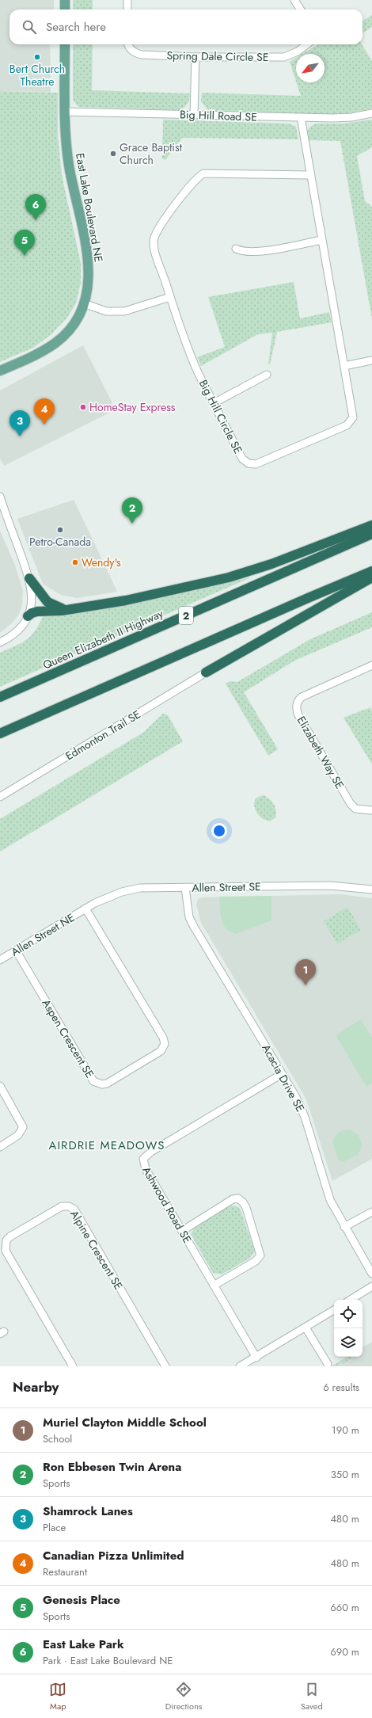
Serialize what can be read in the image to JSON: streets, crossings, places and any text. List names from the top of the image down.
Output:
{
  "streets": {
    "highway": ["2", "Queen Elizabeth II Highway"],
    "main road": ["East Lake Boulevard NE"],
    "street": [
      "Spring Dale Circle SE",
      "Big Hill Road SE",
      "Big Hill Circle SE",
      "Edmonton Trail SE",
      "Elizabeth Way SE",
      "Allen Street SE",
      "Allen Street NE",
      "Aspen Crescent SE",
      "Acacia Drive SE",
      "Ashwood Road SE",
      "Alpine Crescent SE"
    ]
  },
  "crossings": [
    ["Big Hill Road SE", "East Lake Boulevard NE"],
    ["Big Hill Road SE", "Big Hill Circle SE"],
    ["Allen Street SE", "Allen Street NE"],
    ["Allen Street SE", "Aspen Crescent SE"],
    ["Allen Street SE", "Acacia Drive SE"],
    ["Allen Street NE", "Aspen Crescent SE"],
    ["Acacia Drive SE", "Ashwood Road SE"]
  ],
  "districts": ["AIRDRIE MEADOWS"],
  "places": [
    "Bert Church Theatre",
    "Grace Baptist Church",
    "HomeStay Express",
    "Petro-Canada",
    "Wendy's"
  ],
  "north": "bottom left",
  "page": {
    "search": "Search here",
    "pins": [
      "6",
      "5",
      "4",
      "3",
      "2",
      "1"
    ],
    "heading": ["Nearby", "6 results"],
    "list": [
      {
        "mark": "1",
        "name": "Muriel Clayton Middle School",
        "note": "School",
        "value": "190 m"
      },
      {
        "mark": "2",
        "name": "Ron Ebbesen Twin Arena",
        "note": "Sports",
        "value": "350 m"
      },
      {
        "mark": "3",
        "name": "Shamrock Lanes",
        "note": "Place",
        "value": "480 m"
      },
      {
        "mark": "4",
        "name": "Canadian Pizza Unlimited",
        "note": "Restaurant",
        "value": "480 m"
      },
      {
        "mark": "5",
        "name": "Genesis Place",
        "note": "Sports",
        "value": "660 m"
      },
      {
        "mark": "6",
        "name": "East Lake Park",
        "note": "Park · East Lake Boulevard NE",
        "value": "690 m"
      }
    ],
    "nav": ["Map", "Directions", "Saved"]
  }
}
